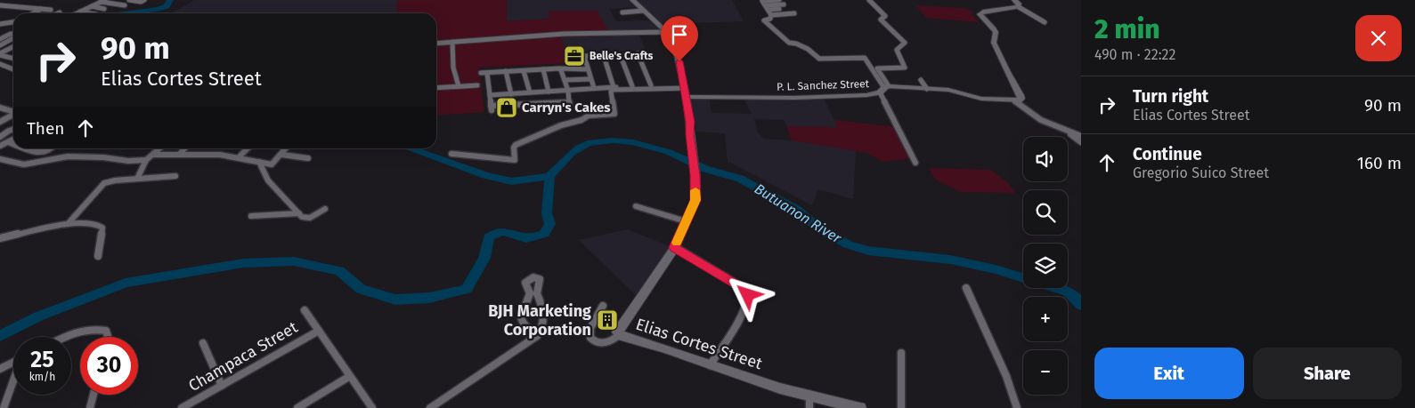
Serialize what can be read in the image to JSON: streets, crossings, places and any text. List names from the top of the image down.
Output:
{
  "streets": {
    "street": ["P. L. Sanchez Street", "Elias Cortes Street", "Champaca Street"]
  },
  "crossings": [
    ["P. L. Sanchez Street", "Elias Cortes Street"]
  ],
  "water": ["Butuanon River"],
  "places": {
    "office": ["Belle's Crafts"],
    "shop": ["Carryn's Cakes"],
    "building": ["BJH Marketing Corporation"]
  },
  "page": {
    "heading": ["2 min", "490 m · 22:22"],
    "turn": ["90 m", "Elias Cortes Street"],
    "list": [
      {
        "name": "Turn right",
        "note": "Elias Cortes Street",
        "value": "90 m"
      },
      {
        "name": "Continue",
        "note": "Gregorio Suico Street",
        "value": "160 m"
      }
    ],
    "then": "Then",
    "map_buttons": ["+", "−"],
    "speed": "25 km/h",
    "limit": "30",
    "buttons": ["Exit", "Share"]
  }
}
